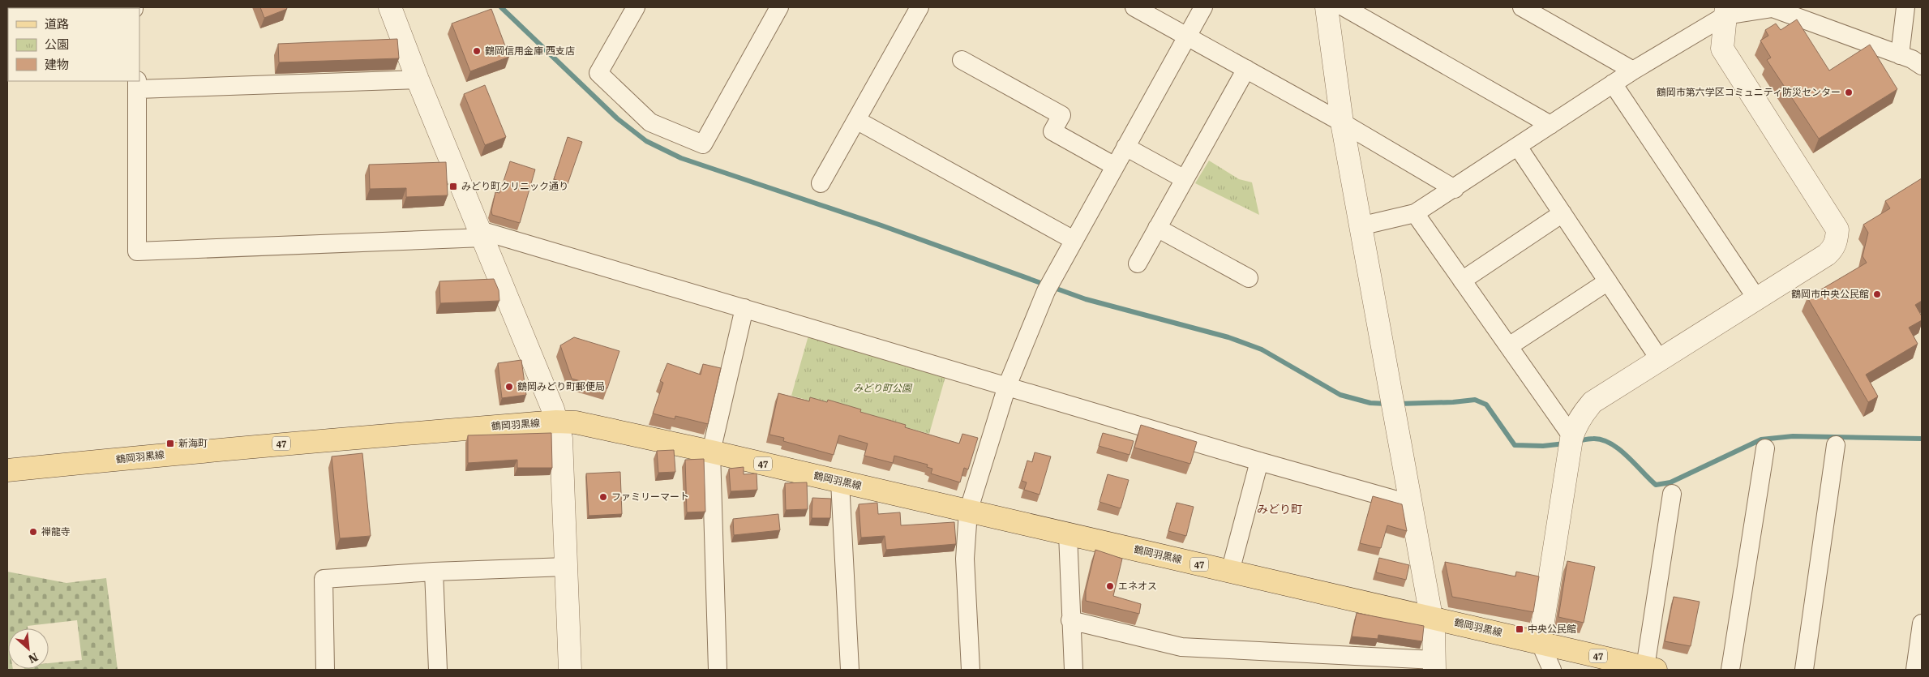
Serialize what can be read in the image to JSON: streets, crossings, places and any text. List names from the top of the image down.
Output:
{
  "streets": {
    "main road": ["鶴岡羽黒線", "47"]
  },
  "districts": ["みどり町"],
  "parks": ["みどり町公園"],
  "places": {
    "other": [
      "鶴岡信用金庫 西支店",
      "鶴岡市第六学区コミュニティ防災センター",
      "鶴岡市中央公民館",
      "鶴岡みどり町郵便局",
      "ファミリーマート",
      "禅龍寺",
      "エネオス"
    ],
    "transit": ["みどり町クリニック通り", "新海町", "中央公民館"]
  },
  "legend": ["道路", "公園", "建物"],
  "north": "bottom right"
}
